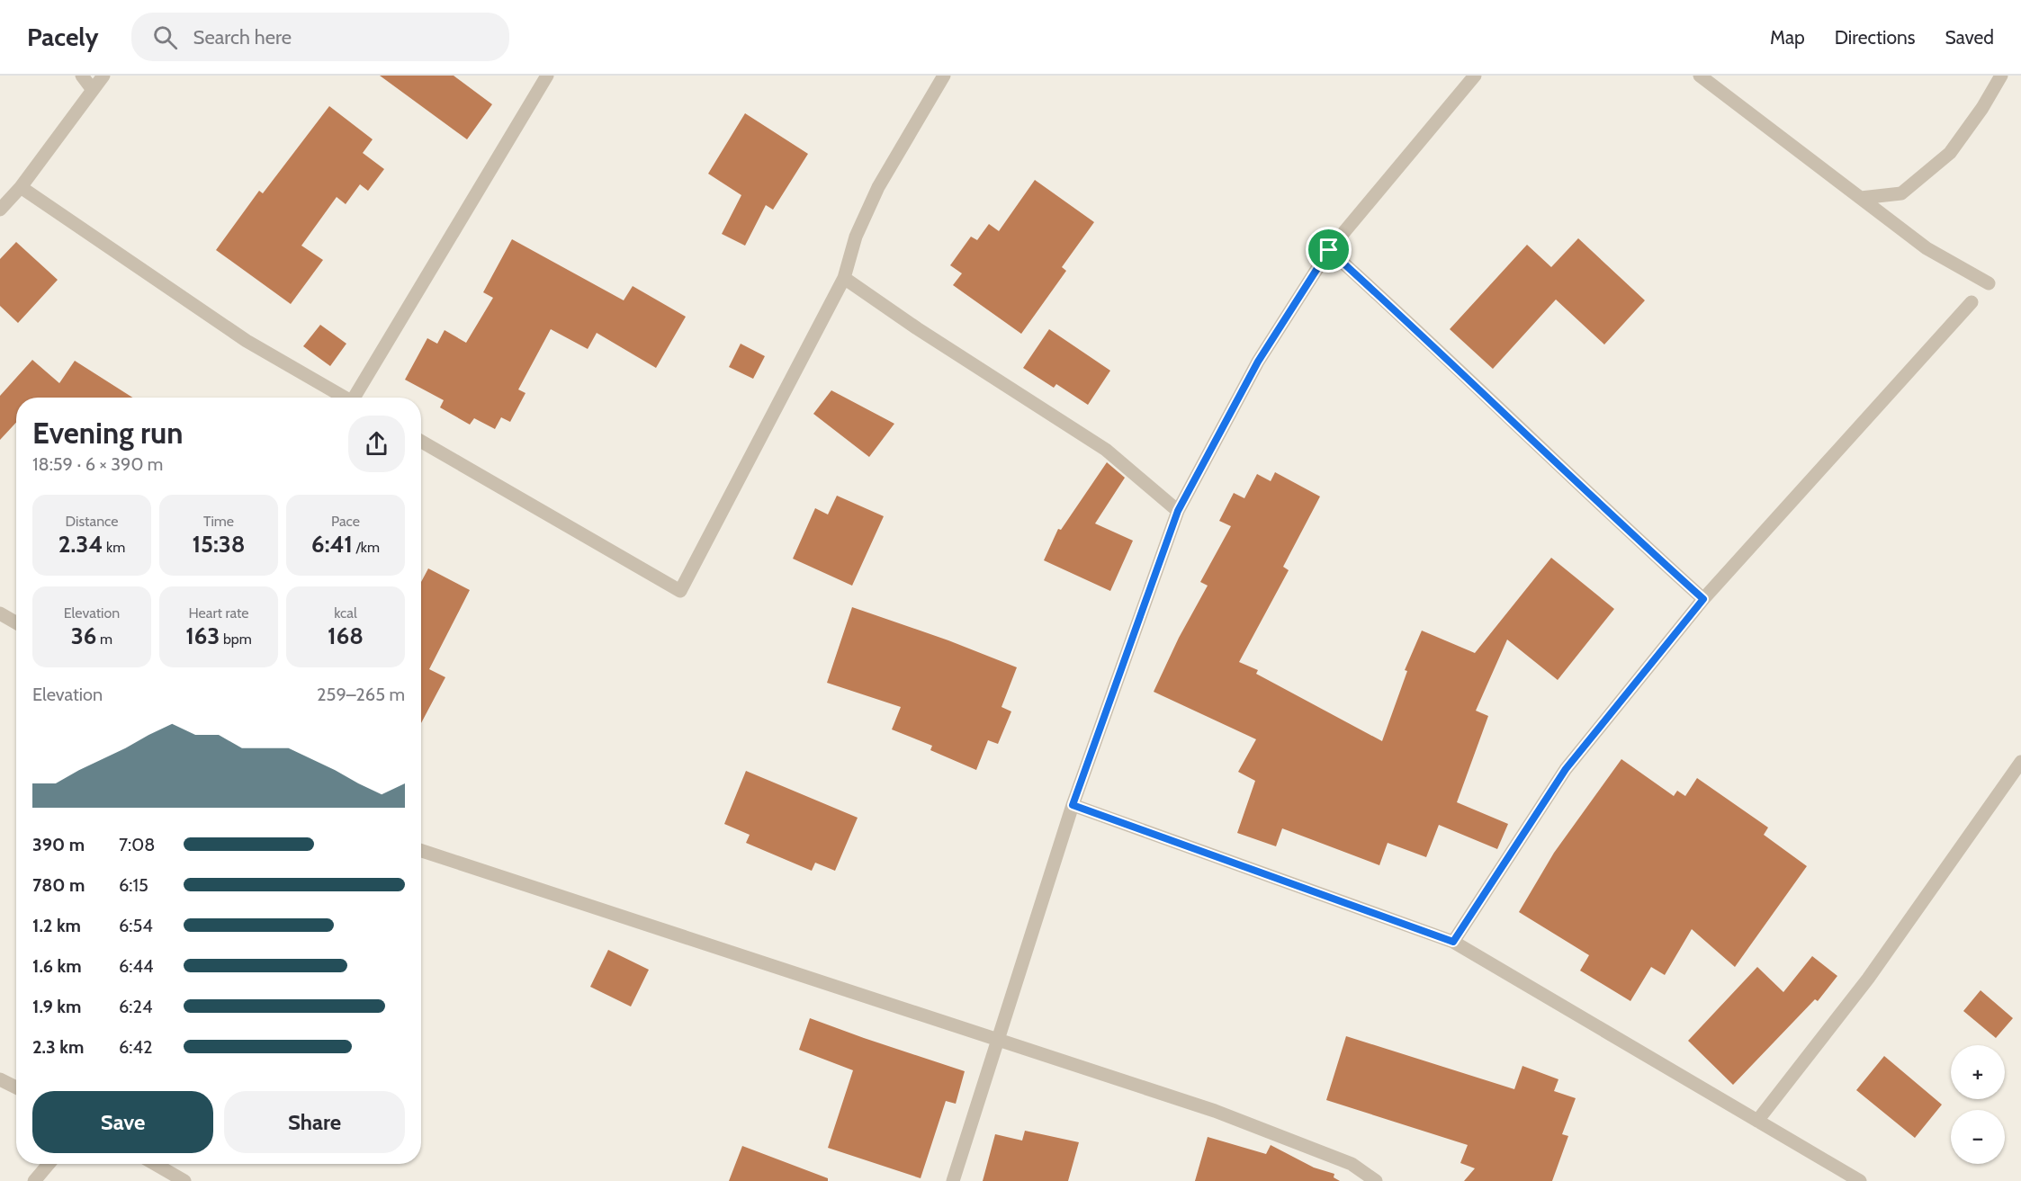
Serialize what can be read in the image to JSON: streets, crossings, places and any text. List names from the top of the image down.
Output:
{
  "page": {
    "header": "Pacely",
    "search": "Search here",
    "nav": ["Map", "Directions", "Saved"],
    "heading": ["Evening run", "18:59 · 6 × 390 m"],
    "stats": [
      ["Distance", "2.34 km"],
      ["Time", "15:38"],
      ["Pace", "6:41 /km"],
      ["Elevation", "36 m"],
      ["Heart rate", "163 bpm"],
      ["kcal", "168"]
    ],
    "chart": ["Elevation", "259–265 m"],
    "list": [
      {
        "name": "390 m",
        "note": "7:08"
      },
      {
        "name": "780 m",
        "note": "6:15"
      },
      {
        "name": "1.2 km",
        "note": "6:54"
      },
      {
        "name": "1.6 km",
        "note": "6:44"
      },
      {
        "name": "1.9 km",
        "note": "6:24"
      },
      {
        "name": "2.3 km",
        "note": "6:42"
      }
    ],
    "map_buttons": ["+", "−"],
    "buttons": ["Save", "Share"]
  }
}
